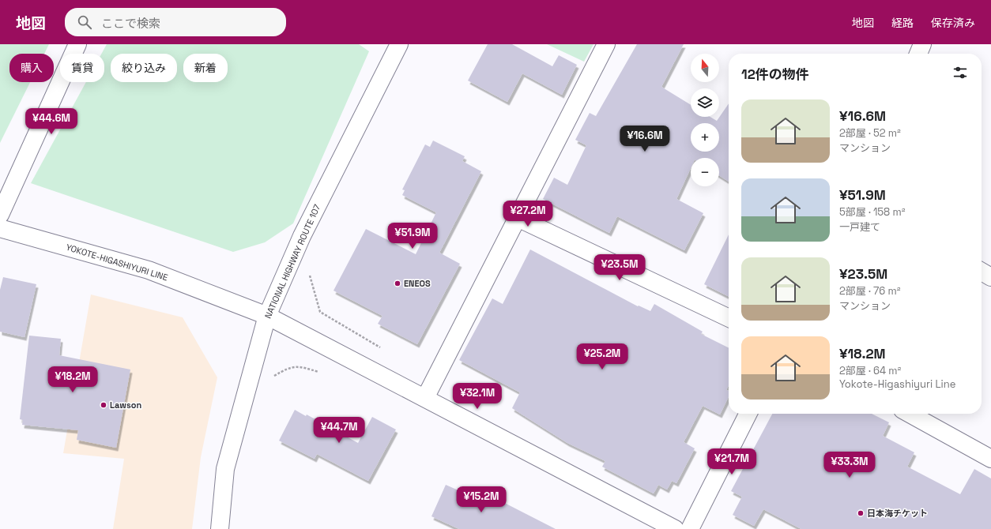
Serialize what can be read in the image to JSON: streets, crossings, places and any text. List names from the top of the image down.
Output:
{
  "streets": {
    "main road": ["NATIONAL HIGHWAY ROUTE 107", "YOKOTE-HIGASHIYURI LINE"]
  },
  "crossings": [
    ["NATIONAL HIGHWAY ROUTE 107", "YOKOTE-HIGASHIYURI LINE"]
  ],
  "places": ["ENEOS", "Lawson", "日本海チケット"],
  "north": "top",
  "page": {
    "header": "地図",
    "search": "ここで検索",
    "nav": ["地図", "経路", "保存済み"],
    "map_buttons": ["+", "−"],
    "chip": [
      "購入",
      "賃貸",
      "絞り込み",
      "新着"
    ],
    "heading": "12件の物件",
    "list": [
      {
        "name": "¥16.6M",
        "note": "2部屋 · 52 m² · マンション"
      },
      {
        "name": "¥51.9M",
        "note": "5部屋 · 158 m² · 一戸建て"
      },
      {
        "name": "¥23.5M",
        "note": "2部屋 · 76 m² · マンション"
      },
      {
        "name": "¥18.2M",
        "note": "2部屋 · 64 m² · Yokote-Higashiyuri Line"
      }
    ],
    "price": [
      "¥44.6M",
      "¥16.6M",
      "¥27.2M",
      "¥51.9M",
      "¥23.5M",
      "¥25.2M",
      "¥18.2M",
      "¥32.1M",
      "¥44.7M",
      "¥21.7M",
      "¥33.3M",
      "¥15.2M"
    ]
  }
}
